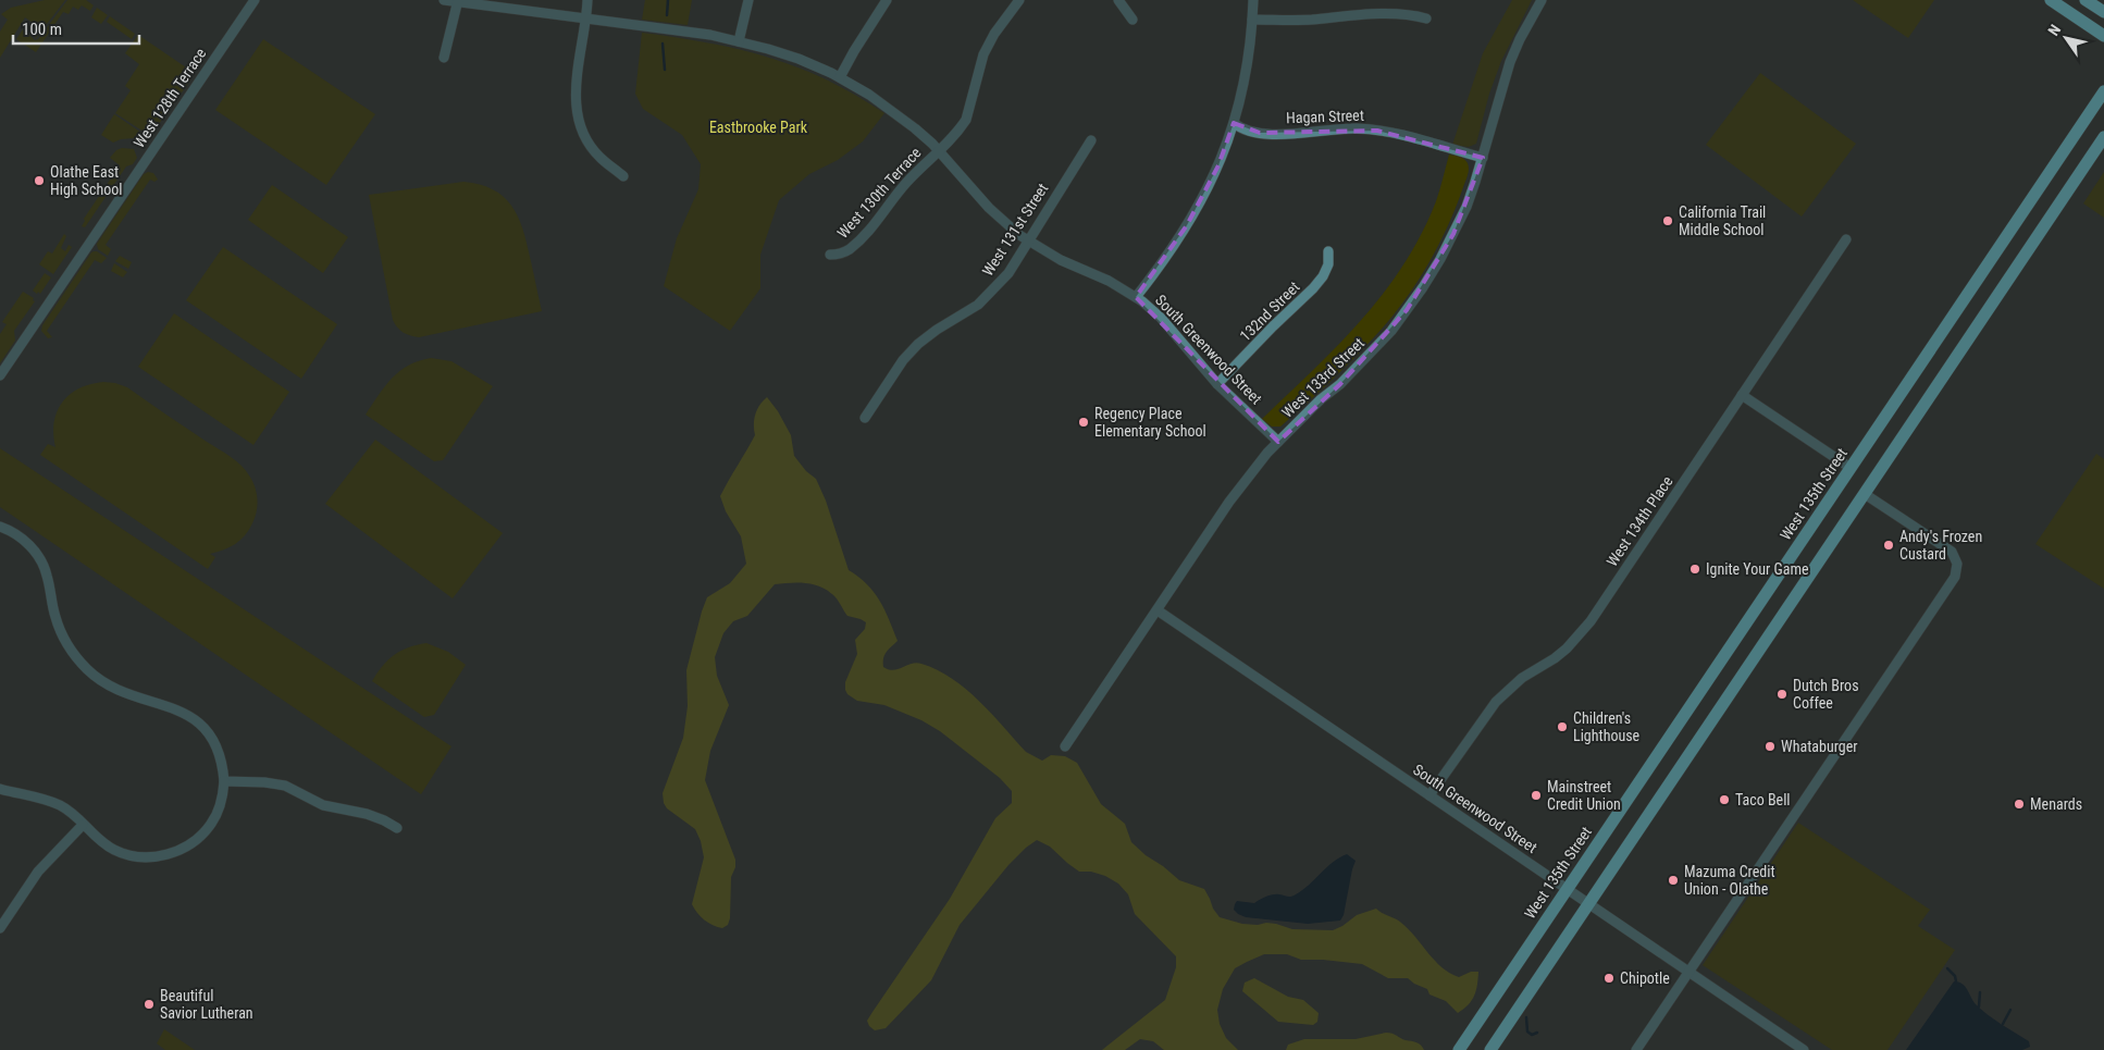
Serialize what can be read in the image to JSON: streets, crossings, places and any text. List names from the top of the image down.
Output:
{
  "streets": {
    "main road": ["West 135th Street"],
    "street": [
      "West 128th Terrace",
      "Hagan Street",
      "West 130th Terrace",
      "West 131st Street",
      "132nd Street",
      "South Greenwood Street",
      "West 133rd Street",
      "West 134th Place"
    ]
  },
  "crossings": [
    ["Hagan Street", "West 133rd Street"],
    ["West 130th Terrace", "South Greenwood Street"],
    ["West 131st Street", "South Greenwood Street"],
    ["132nd Street", "South Greenwood Street"],
    ["South Greenwood Street", "West 133rd Street"],
    ["South Greenwood Street", "West 135th Street"],
    ["South Greenwood Street", "West 134th Place"]
  ],
  "parks": ["Eastbrooke Park"],
  "places": [
    "Olathe East High School",
    "California Trail Middle School",
    "Regency Place Elementary School",
    "Andy's Frozen Custard",
    "Ignite Your Game",
    "Dutch Bros Coffee",
    "Children's Lighthouse",
    "Whataburger",
    "Mainstreet Credit Union",
    "Taco Bell",
    "Menards",
    "Mazuma Credit Union - Olathe",
    "Chipotle",
    "Beautiful Savior Lutheran"
  ],
  "scale_bar": "100 m",
  "north": "top left"
}
